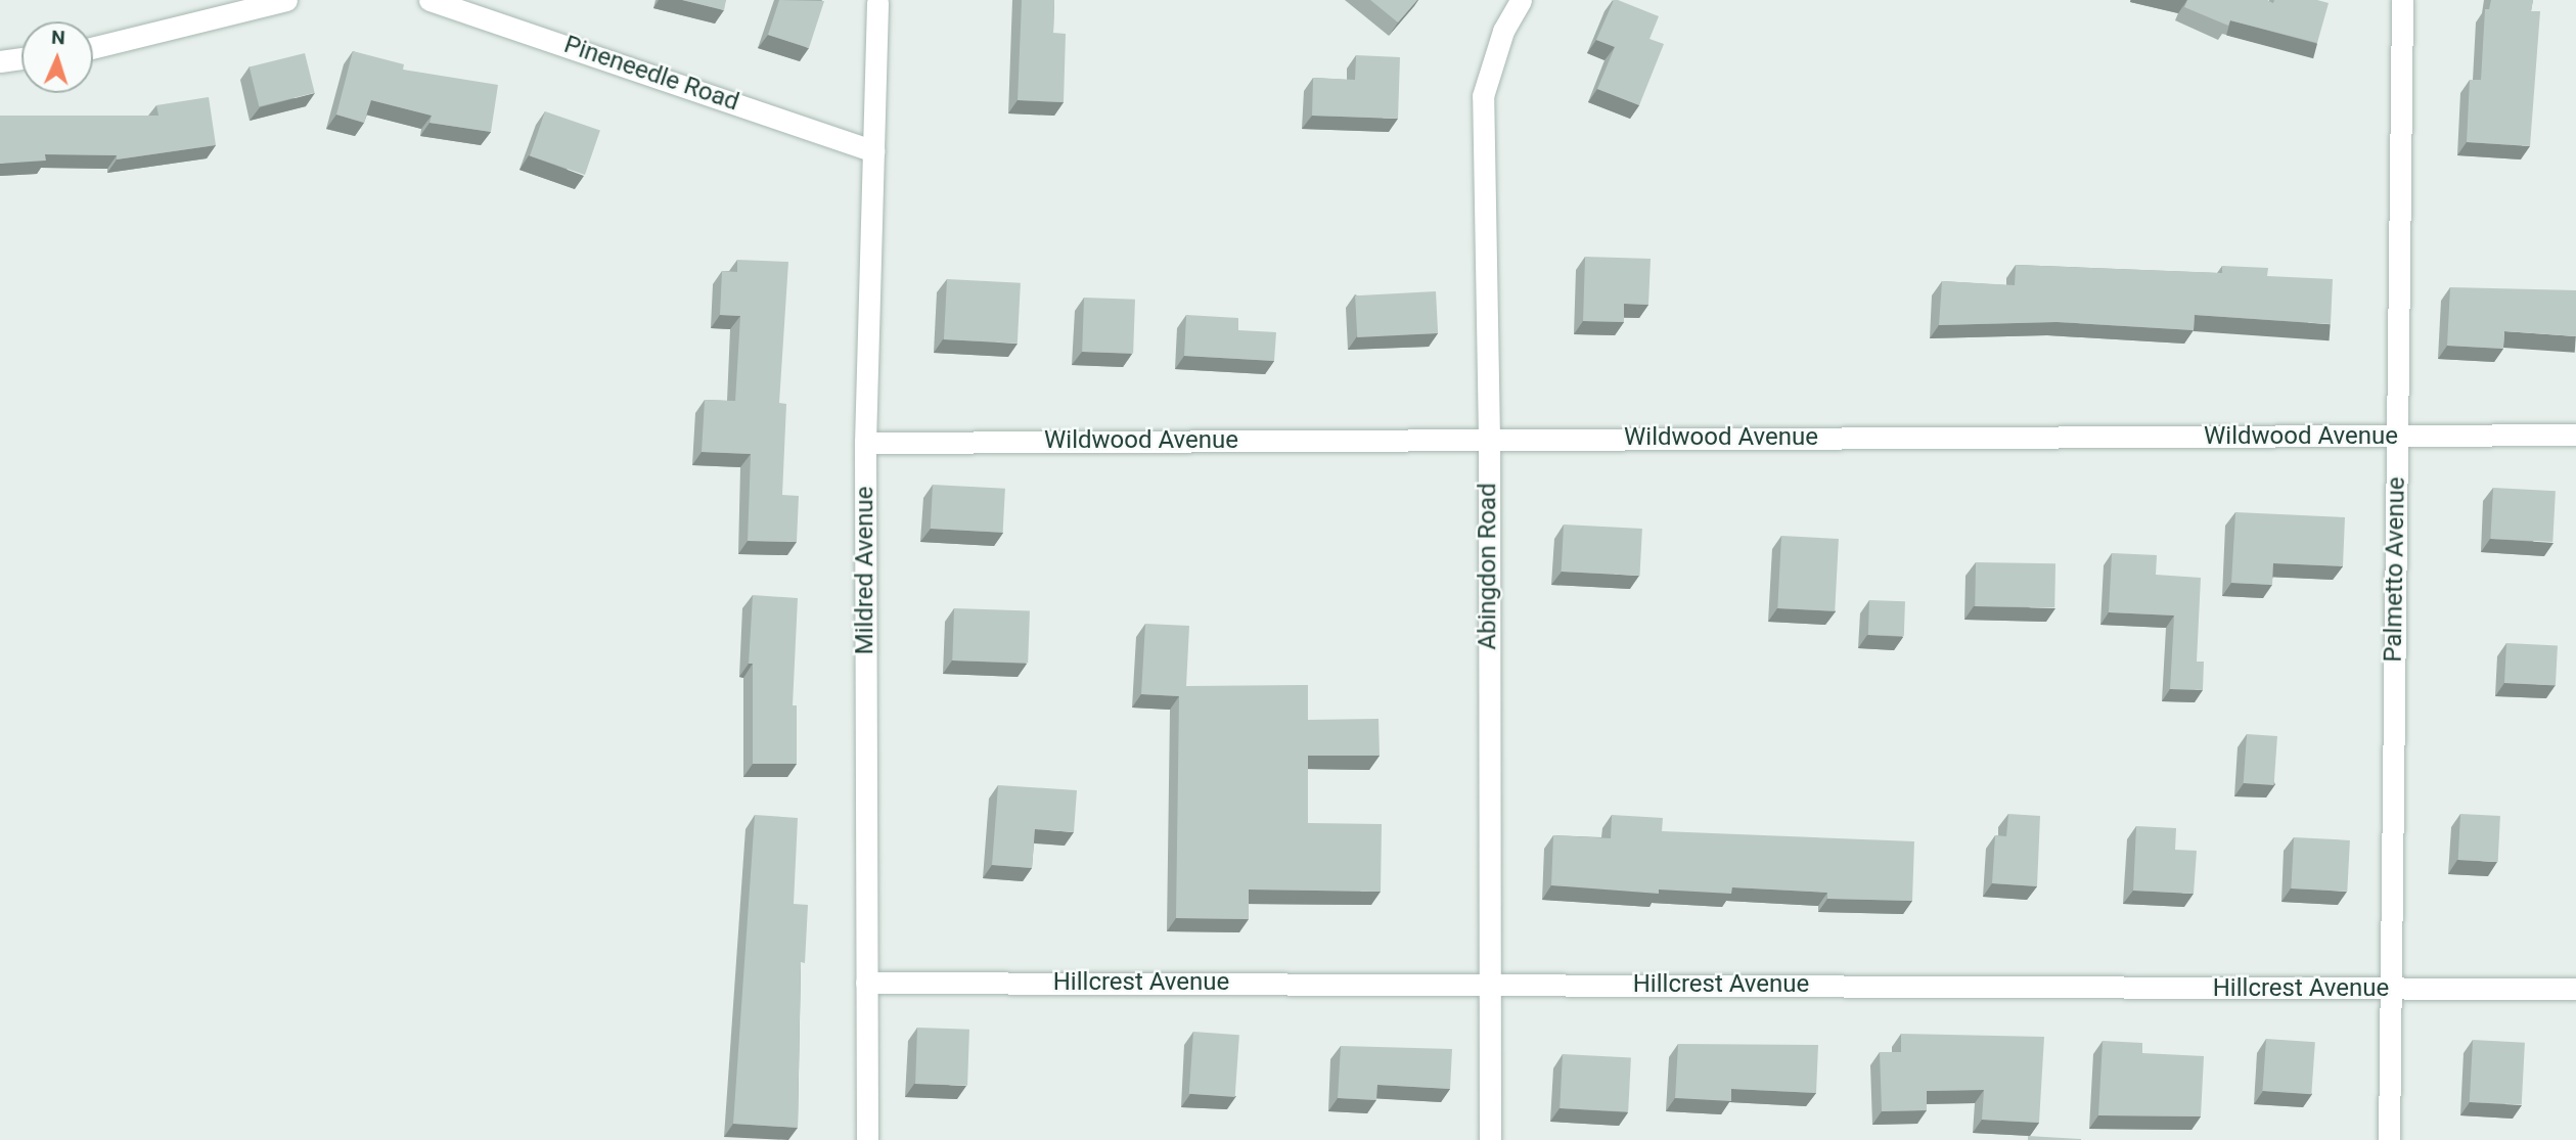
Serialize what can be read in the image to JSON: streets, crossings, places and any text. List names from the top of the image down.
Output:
{
  "streets": {
    "street": [
      "Pineneedle Road",
      "Wildwood Avenue",
      "Abingdon Road",
      "Palmetto Avenue",
      "Mildred Avenue",
      "Hillcrest Avenue"
    ]
  },
  "crossings": [
    ["Pineneedle Road", "Mildred Avenue"],
    ["Wildwood Avenue", "Abingdon Road"],
    ["Wildwood Avenue", "Palmetto Avenue"],
    ["Wildwood Avenue", "Mildred Avenue"],
    ["Abingdon Road", "Hillcrest Avenue"],
    ["Palmetto Avenue", "Hillcrest Avenue"],
    ["Mildred Avenue", "Hillcrest Avenue"]
  ],
  "north": "top"
}
